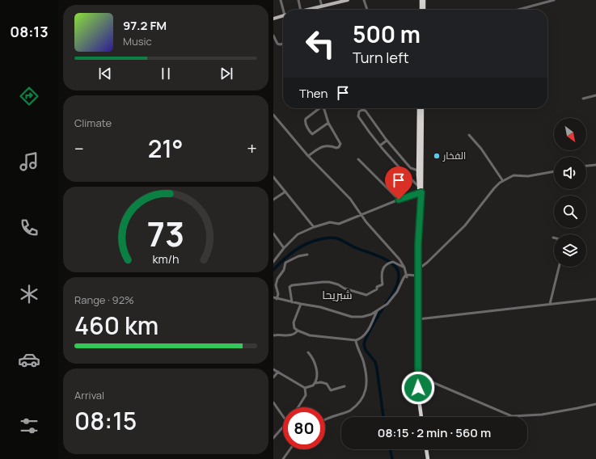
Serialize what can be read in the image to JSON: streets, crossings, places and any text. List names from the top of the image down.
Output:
{
  "districts": ["شبريحا"],
  "places": ["الفخار"],
  "north": "bottom right",
  "page": {
    "tabs": "08:13",
    "turn": ["500 m", "Turn left"],
    "song": ["97.2 FM", "Music"],
    "then": "Then",
    "tile": [
      "Climate",
      ["Range · 92%", "460 km"],
      ["Arrival", "08:15"]
    ],
    "heat": ["−", "21°", "+"],
    "limit": "80",
    "trip": "08:15 · 2 min · 560 m",
    "gauge": ["73", "km/h"]
  }
}
